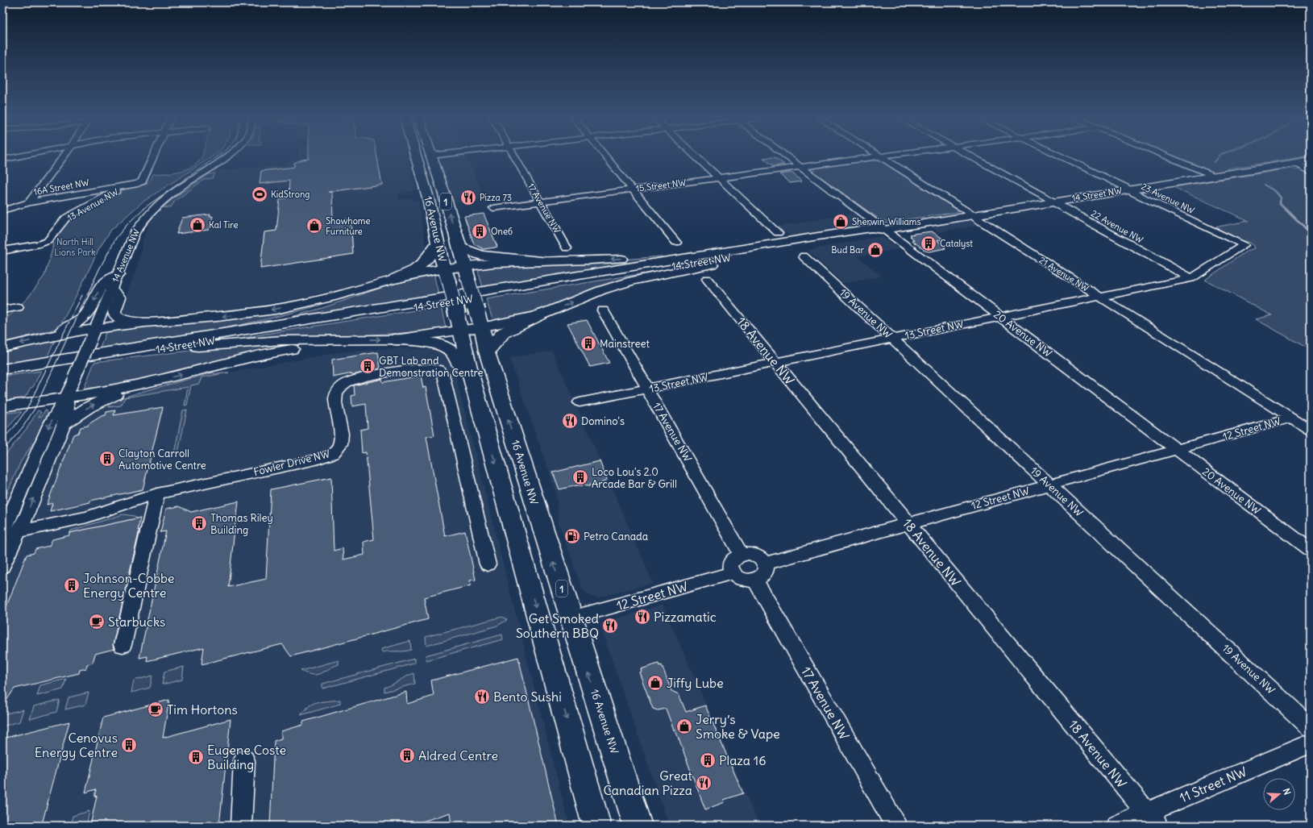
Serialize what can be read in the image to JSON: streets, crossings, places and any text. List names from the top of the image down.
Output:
{
  "streets": {
    "highway": ["1", "16 Avenue NW"],
    "main road": ["14 Street NW"],
    "street": [
      "15 Street NW",
      "16A Street NW",
      "23 Avenue NW",
      "13 Avenue NW",
      "17 Avenue NW",
      "22 Avenue NW",
      "14 Avenue NW",
      "21 Avenue NW",
      "19 Avenue NW",
      "13 Street NW",
      "20 Avenue NW",
      "18 Avenue NW",
      "12 Street NW",
      "Fowler Drive NW",
      "11 Street NW"
    ]
  },
  "crossings": [
    ["15 Street NW", "17 Avenue NW"],
    ["15 Street NW", "21 Avenue NW"],
    ["15 Street NW", "20 Avenue NW"],
    ["16A Street NW", "13 Avenue NW"],
    ["14 Street NW", "23 Avenue NW"],
    ["14 Street NW", "22 Avenue NW"],
    ["14 Street NW", "21 Avenue NW"],
    ["14 Street NW", "20 Avenue NW"],
    ["23 Avenue NW", "13 Street NW"],
    ["17 Avenue NW", "13 Street NW"],
    ["17 Avenue NW", "12 Street NW"],
    ["22 Avenue NW", "13 Street NW"],
    ["16 Avenue NW", "12 Street NW"],
    ["14 Avenue NW", "Fowler Drive NW"],
    ["21 Avenue NW", "13 Street NW"],
    ["21 Avenue NW", "12 Street NW"],
    ["19 Avenue NW", "13 Street NW"],
    ["19 Avenue NW", "12 Street NW"],
    ["13 Street NW", "20 Avenue NW"],
    ["13 Street NW", "18 Avenue NW"],
    ["20 Avenue NW", "12 Street NW"],
    ["18 Avenue NW", "12 Street NW"],
    ["18 Avenue NW", "11 Street NW"]
  ],
  "parks": ["North Hill Lions Park"],
  "places": {
    "sports": ["KidStrong"],
    "restaurant": [
      "Pizza 73",
      "Domino's",
      "Pizzamatic",
      "Get Smoked Southern BBQ",
      "Bento Sushi",
      "Great Canadian Pizza"
    ],
    "shop": [
      "Sherwin-Williams",
      "Kal Tire",
      "Showhome Furniture",
      "Bud Bar",
      "Jiffy Lube",
      "Jerry’s Smoke & Vape"
    ],
    "building": [
      "One6",
      "Catalyst",
      "Mainstreet",
      "GBT Lab and Demonstration Centre",
      "Clayton Carroll Automotive Centre",
      "Loco Lou's 2.0 Arcade Bar & Grill",
      "Thomas Riley Building",
      "Johnson-Cobbe Energy Centre",
      "Cenovus Energy Centre",
      "Aldred Centre",
      "Eugene Coste Building",
      "Plaza 16"
    ],
    "fuel station": ["Petro Canada"],
    "cafe": ["Starbucks", "Tim Hortons"]
  },
  "north": "right"
}
